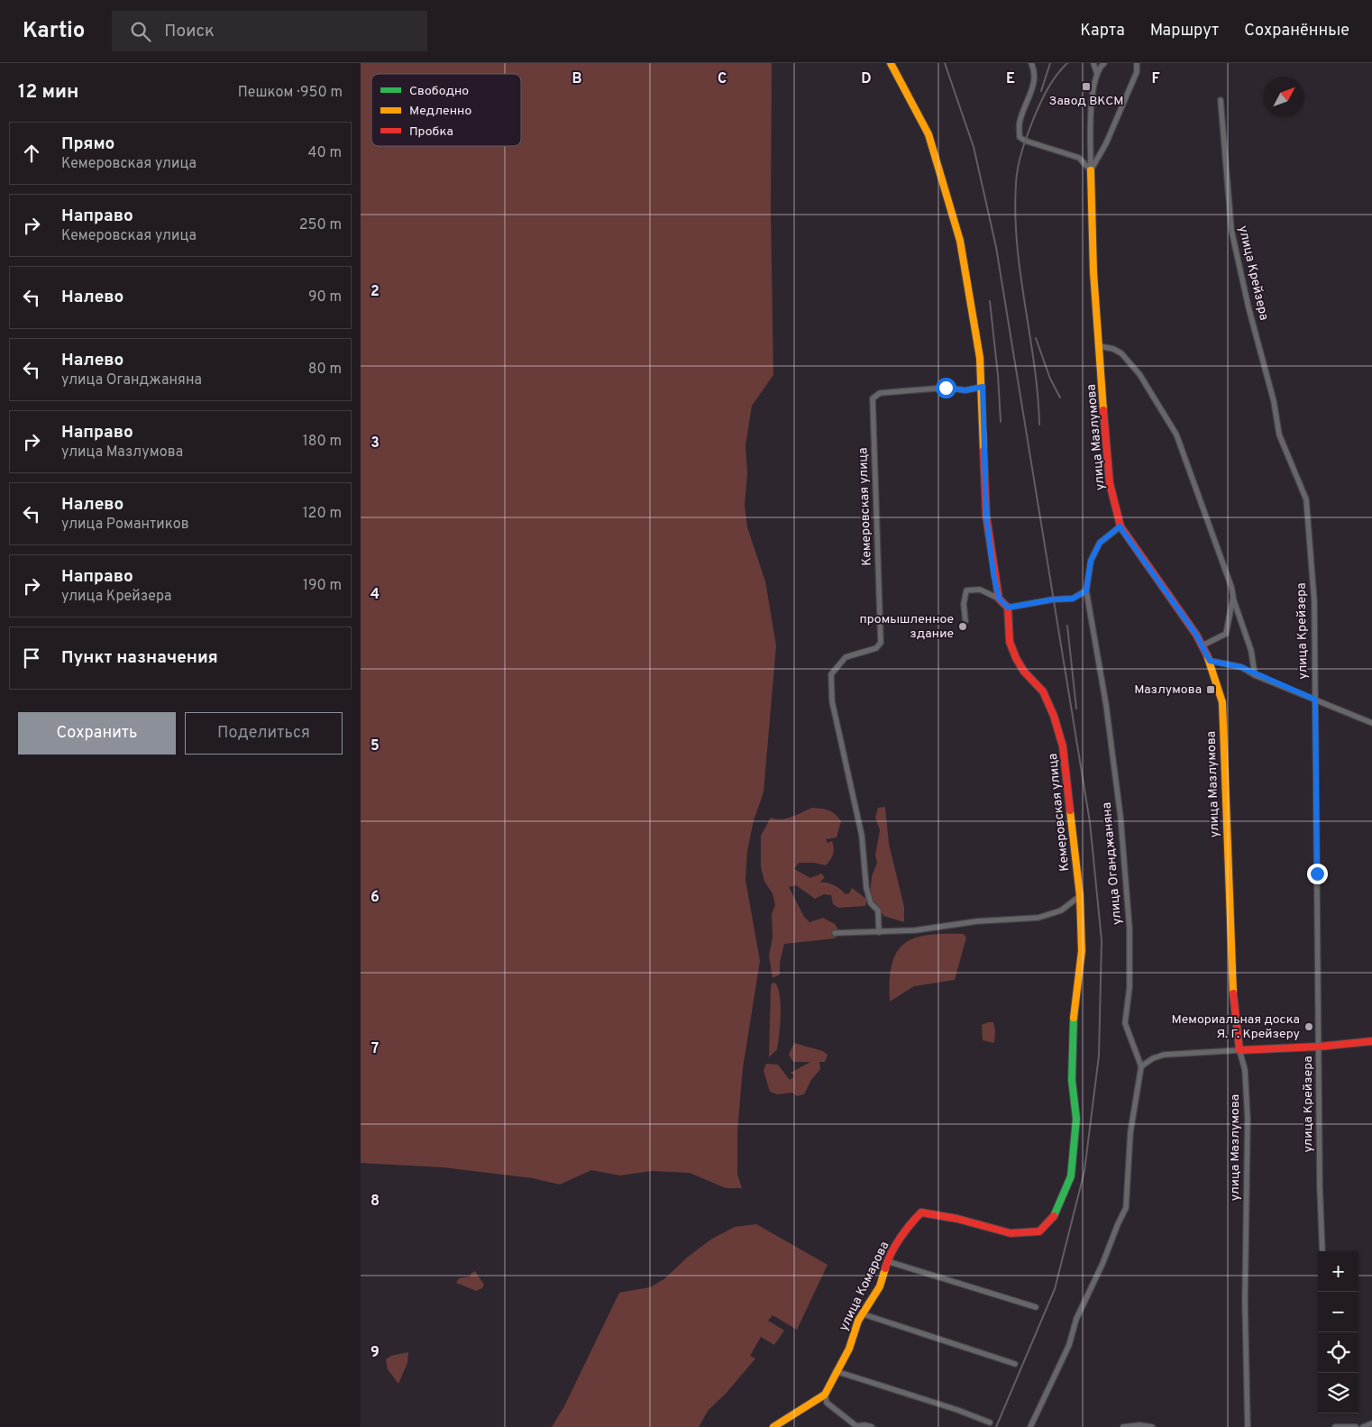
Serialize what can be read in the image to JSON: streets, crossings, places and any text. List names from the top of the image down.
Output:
{
  "streets": {
    "street": [
      "улица Крейзера",
      "улица Мазлумова",
      "Кемеровская улица",
      "улица Оганджаняна",
      "улица Комарова"
    ]
  },
  "crossings": [
    ["улица Мазлумова", "улица Оганджаняна"],
    ["Кемеровская улица", "улица Комарова"]
  ],
  "places": {
    "transit": ["Завод ВКСМ", "Мазлумова"],
    "other": ["промышленное здание", "Мемориальная доска Я. Г. Крейзеру"]
  },
  "legend": ["Свободно", "Медленно", "Пробка"],
  "north": "top right",
  "page": {
    "header": "Kartio",
    "search": "Поиск",
    "nav": ["Карта", "Маршрут", "Сохранённые"],
    "heading": ["12 мин", "Пешком · 950 m"],
    "list": [
      ["Прямо", "Кемеровская улица", "40 m"],
      ["Направо", "Кемеровская улица", "250 m"],
      ["Налево", "90 m"],
      ["Налево", "улица Оганджаняна", "80 m"],
      ["Направо", "улица Мазлумова", "180 m"],
      ["Налево", "улица Романтиков", "120 m"],
      ["Направо", "улица Крейзера", "190 m"],
      "Пункт назначения"
    ],
    "buttons": ["Сохранить", "Поделиться"],
    "map_buttons": ["+", "−"]
  },
  "grid": {
    "columns": [
      "B",
      "C",
      "D",
      "E",
      "F"
    ],
    "rows": [
      "2",
      "3",
      "4",
      "5",
      "6",
      "7",
      "8",
      "9"
    ]
  }
}
